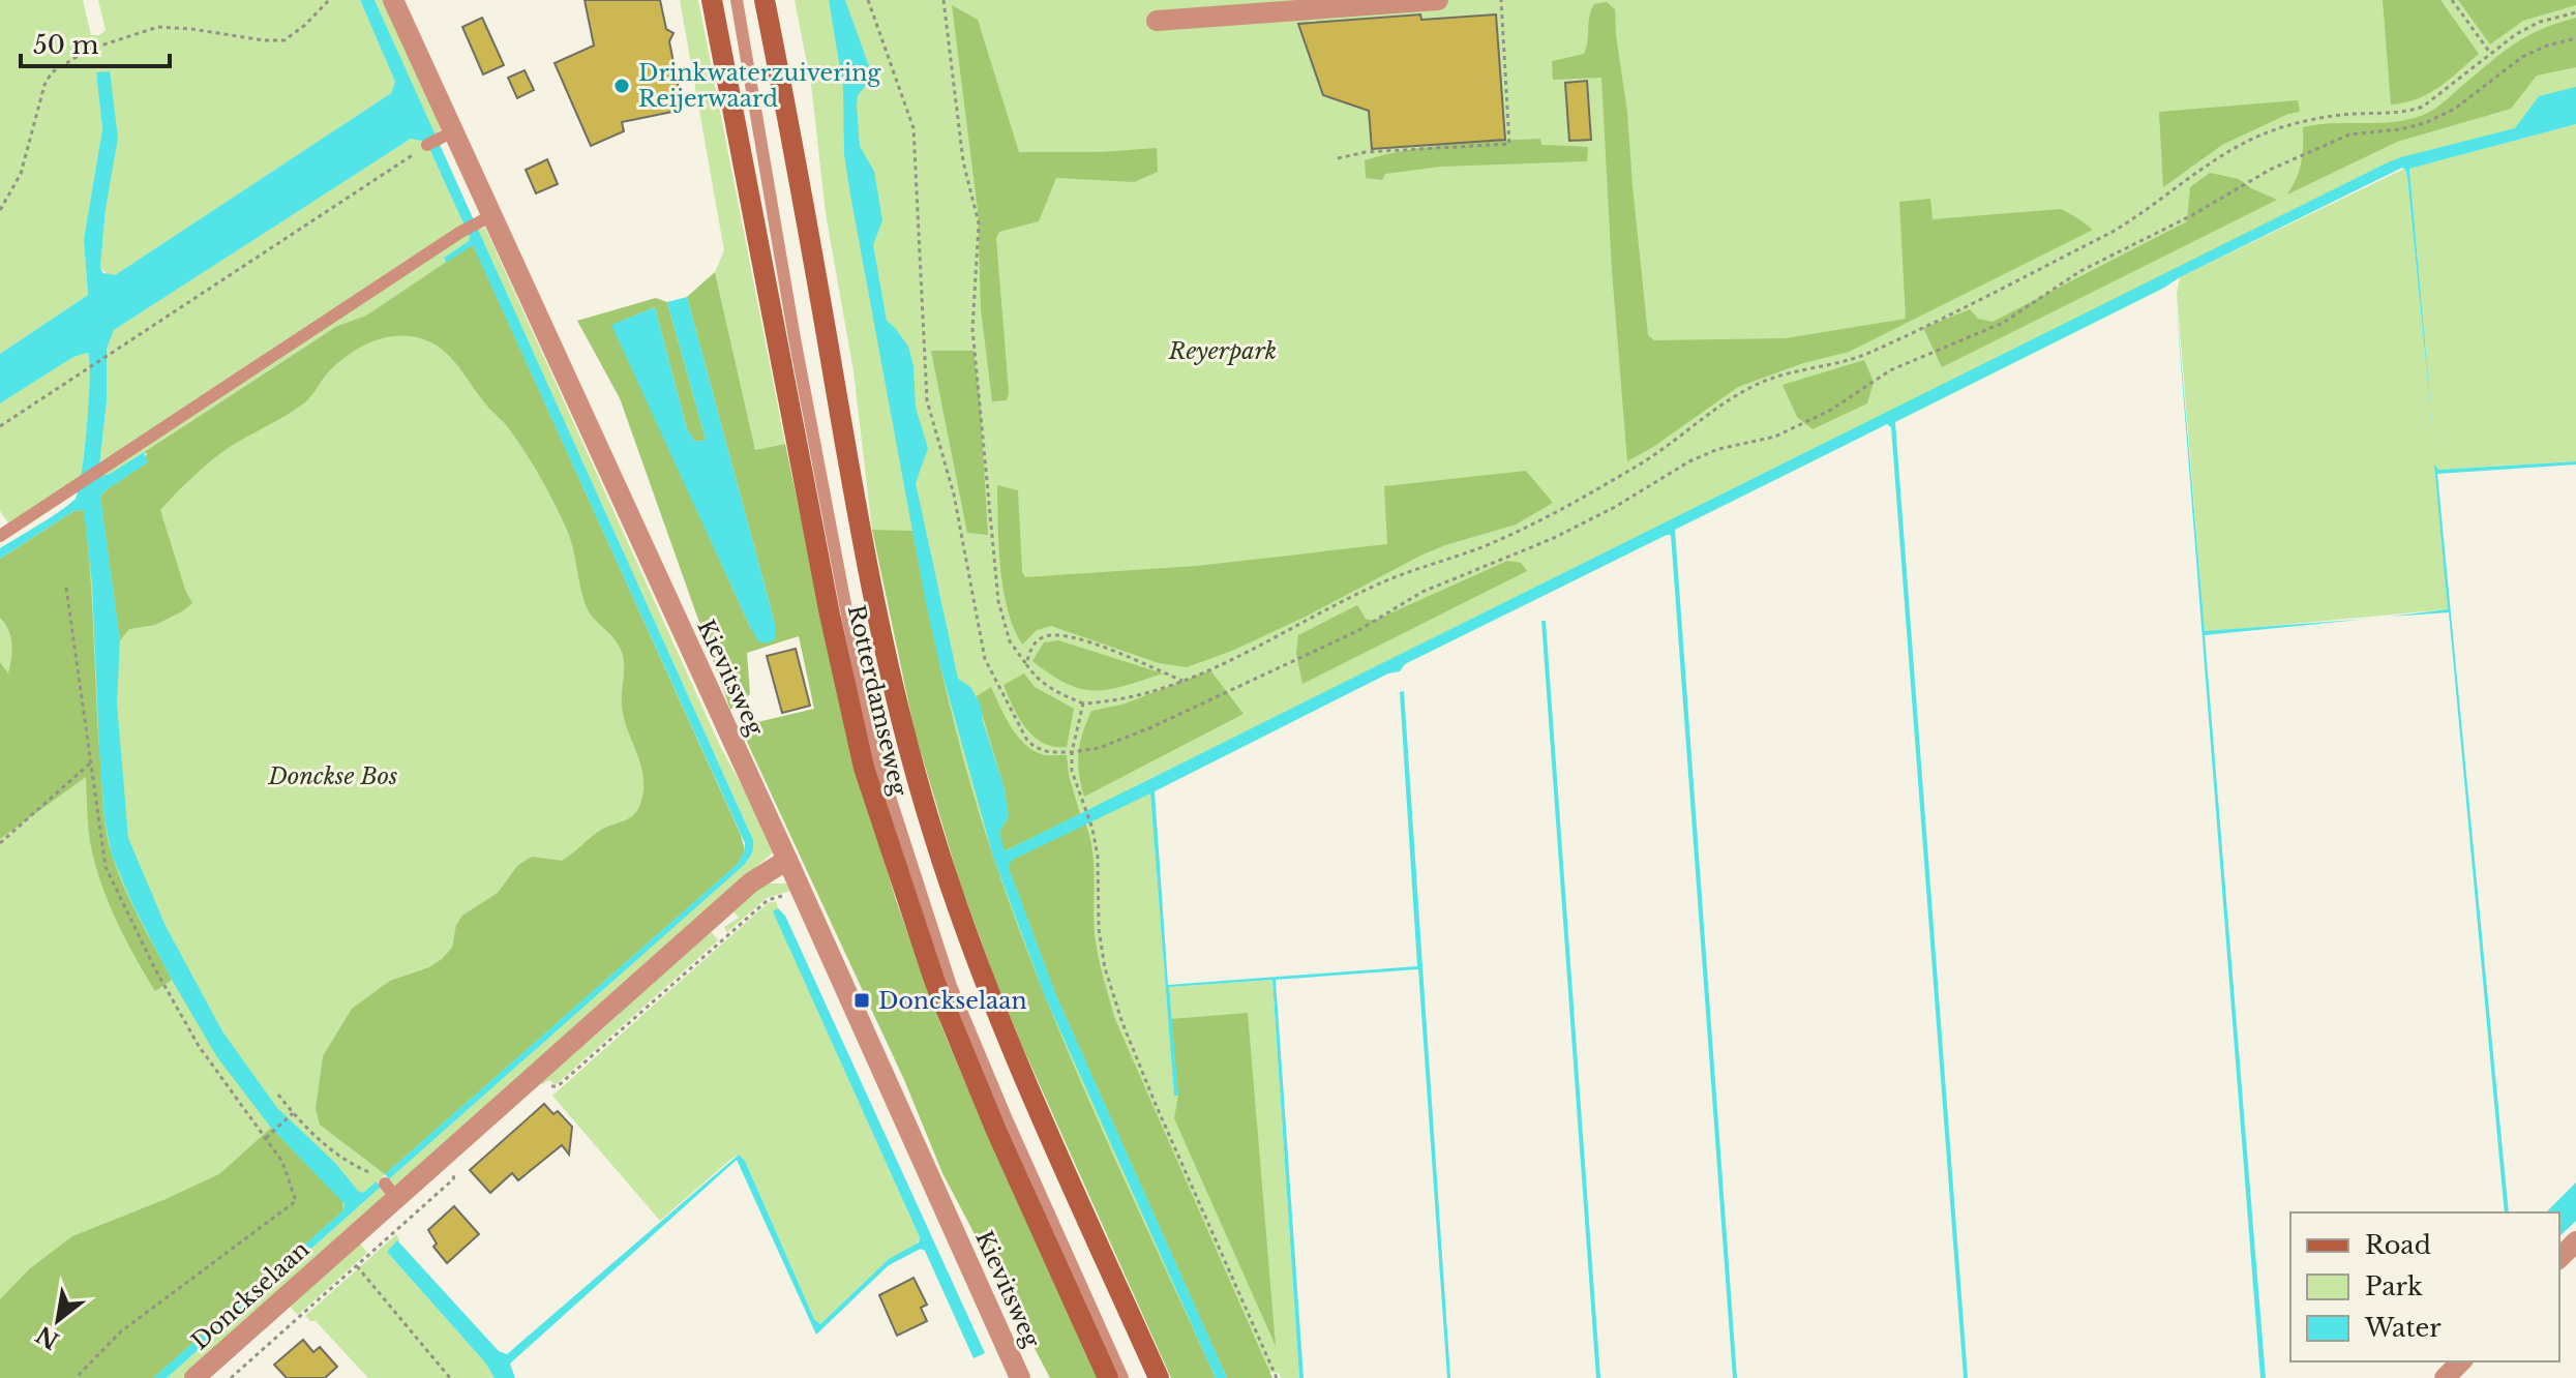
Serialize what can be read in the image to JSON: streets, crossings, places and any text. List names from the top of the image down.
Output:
{
  "streets": {
    "main road": ["Rotterdamseweg"],
    "street": ["Kievitsweg", "Donckselaan"]
  },
  "crossings": [
    ["Kievitsweg", "Donckselaan"]
  ],
  "parks": ["Reyerpark", "Donckse Bos"],
  "places": {
    "other": ["Drinkwaterzuivering Reijerwaard"],
    "transit": ["Donckselaan"]
  },
  "legend": ["Road", "Park", "Water"],
  "scale_bar": "50 m",
  "north": "bottom left"
}
